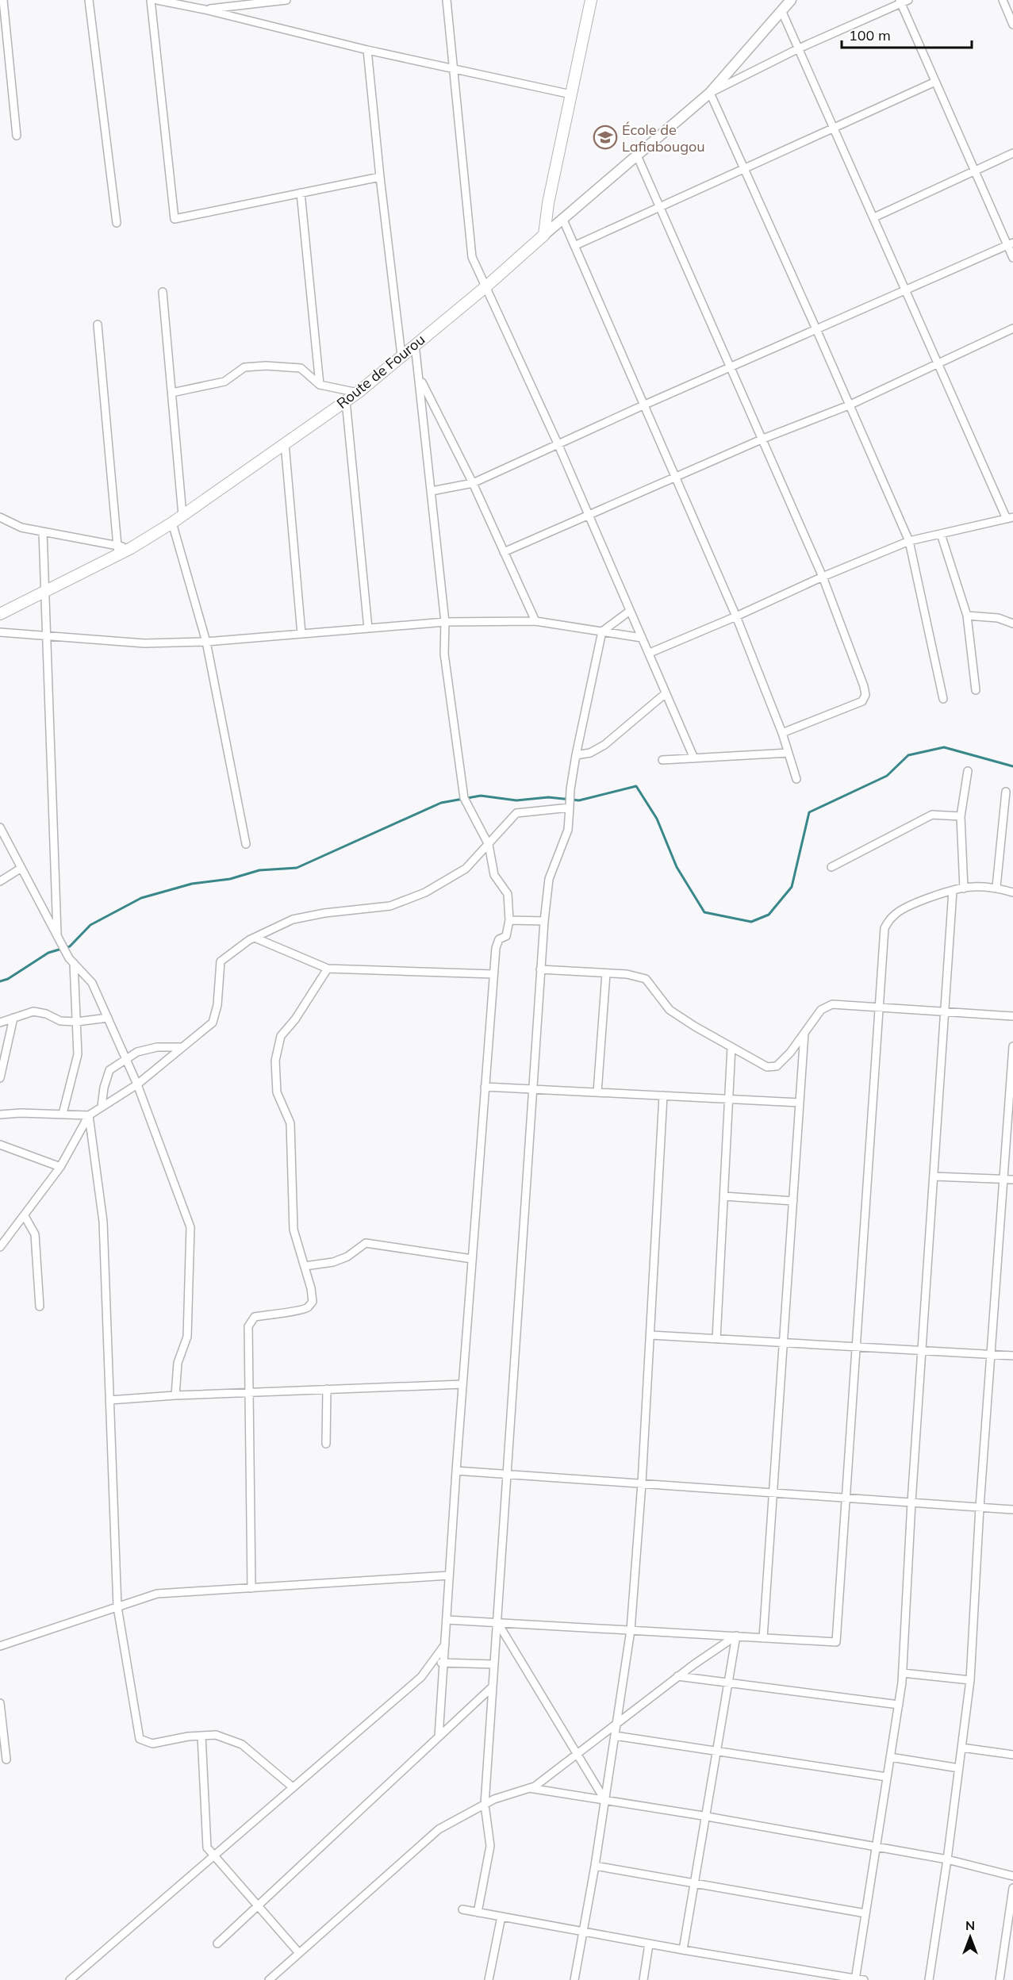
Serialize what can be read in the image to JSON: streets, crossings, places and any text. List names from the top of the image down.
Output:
{
  "streets": {
    "main road": ["Route de Fourou"]
  },
  "places": {
    "school or university": ["École de Lafiabougou"]
  },
  "scale_bar": "100 m",
  "north": "top"
}
